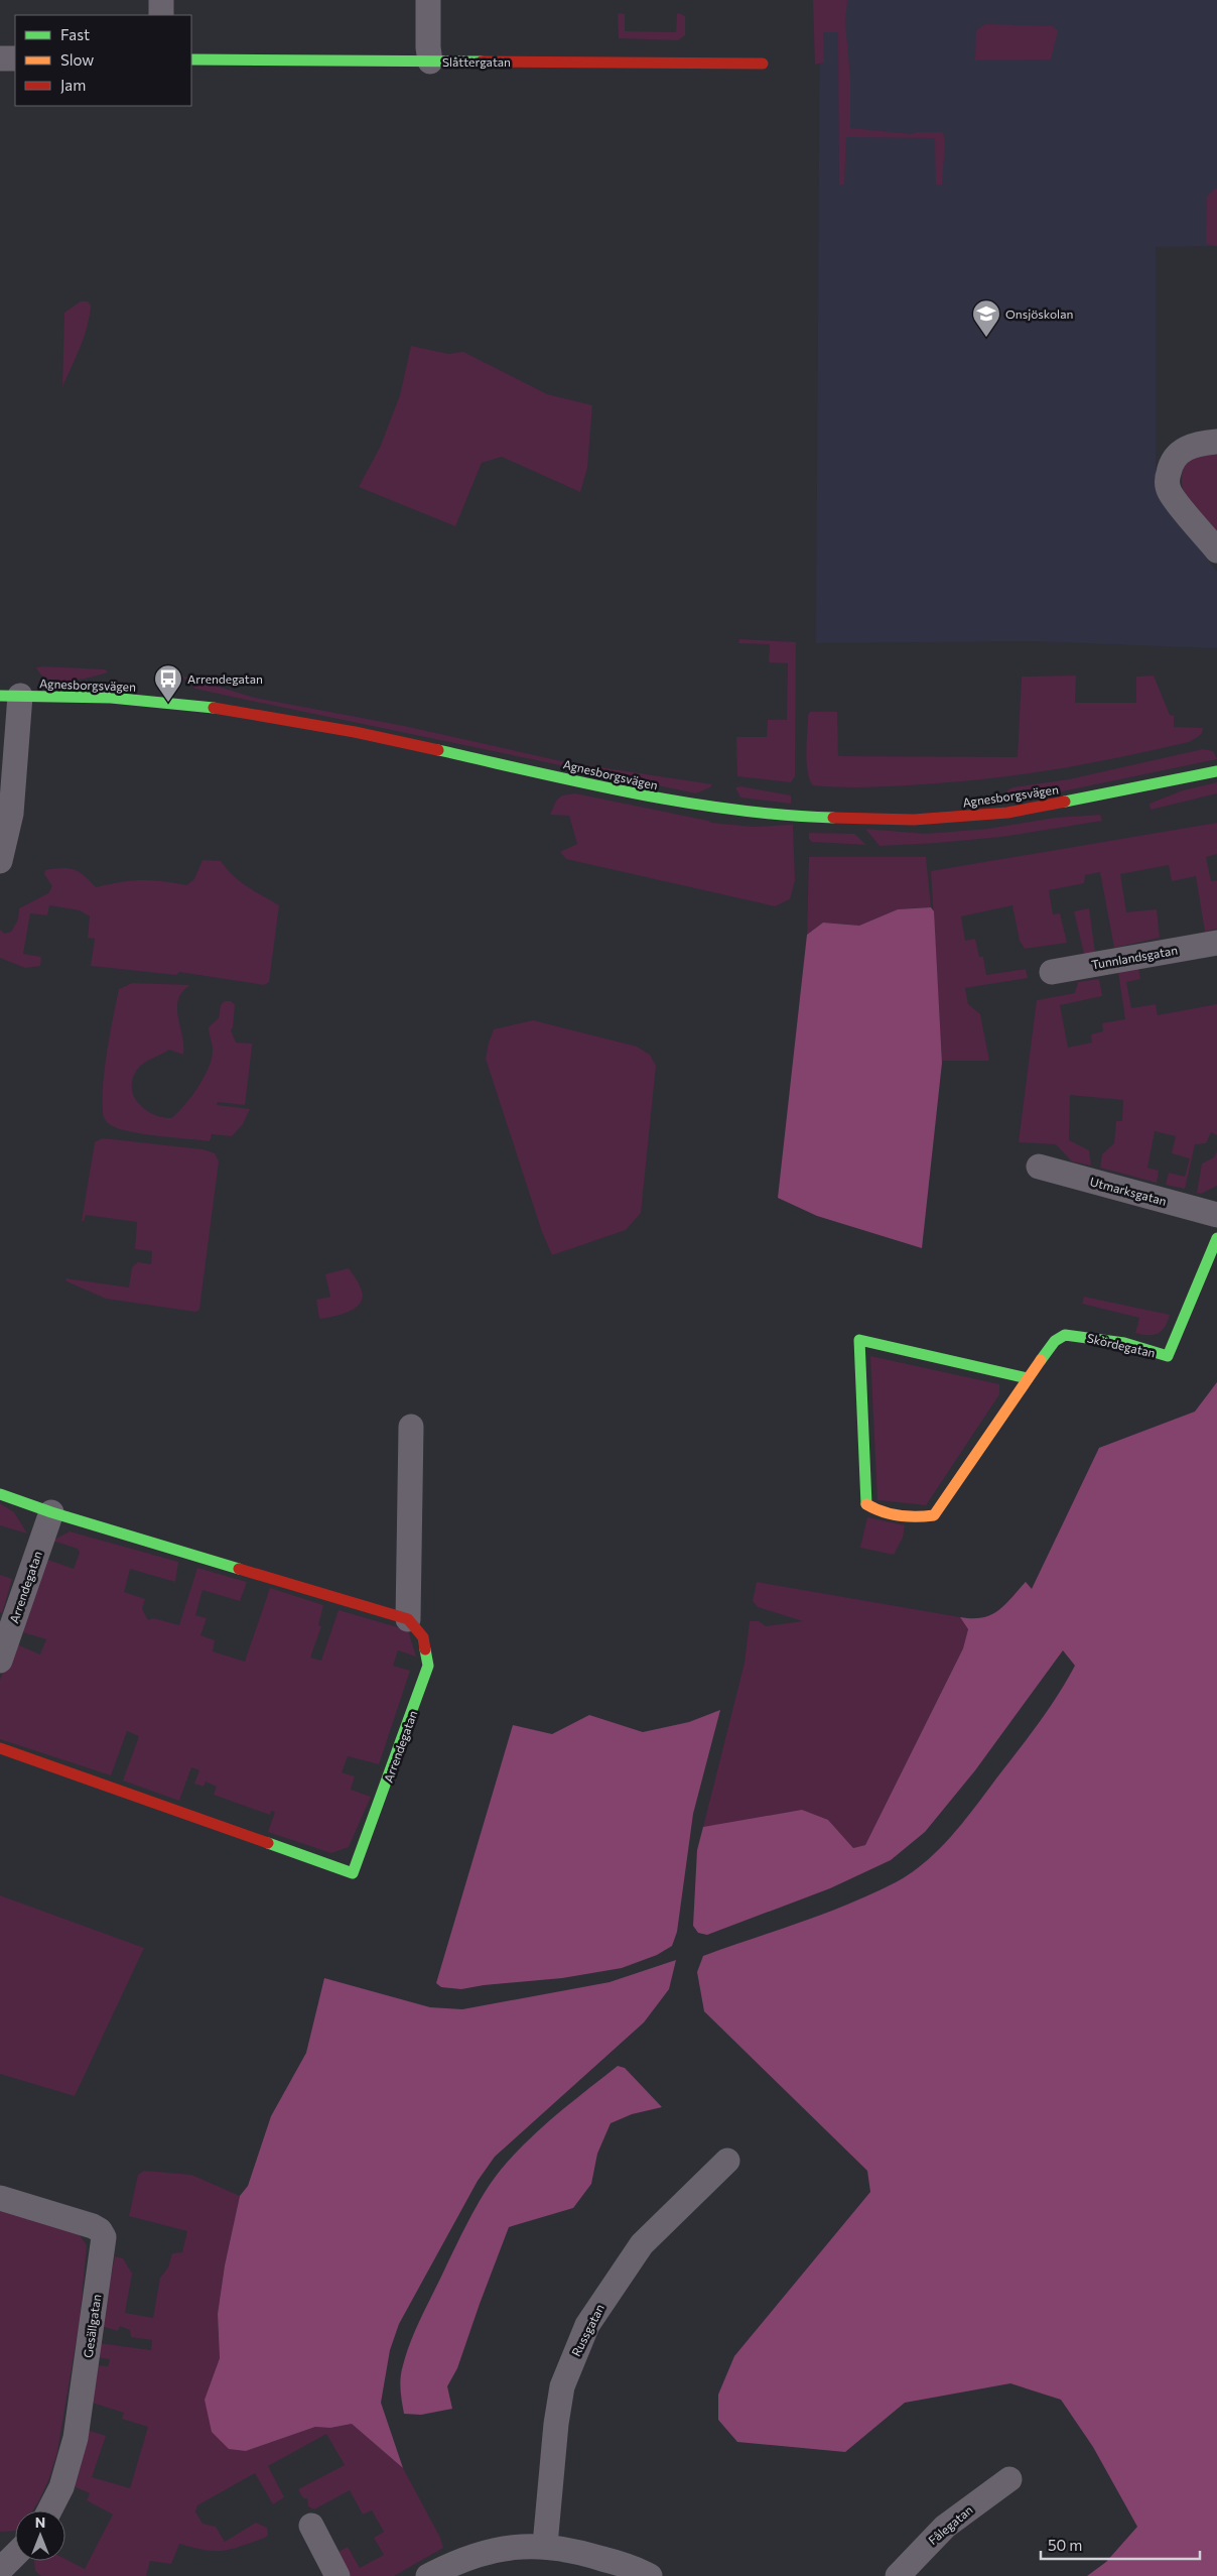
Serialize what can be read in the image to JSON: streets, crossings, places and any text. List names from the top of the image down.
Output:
{
  "streets": {
    "street": [
      "Slåttergatan",
      "Agnesborgsvägen",
      "Tunnlandsgatan",
      "Utmarksgatan",
      "Skördegatan",
      "Arrendegatan",
      "Gesällgatan",
      "Russgatan",
      "Fålegatan"
    ]
  },
  "places": {
    "school or university": ["Onsjöskolan"],
    "bus stop": ["Arrendegatan"]
  },
  "legend": ["Fast", "Slow", "Jam"],
  "scale_bar": "50 m",
  "north": "top"
}
